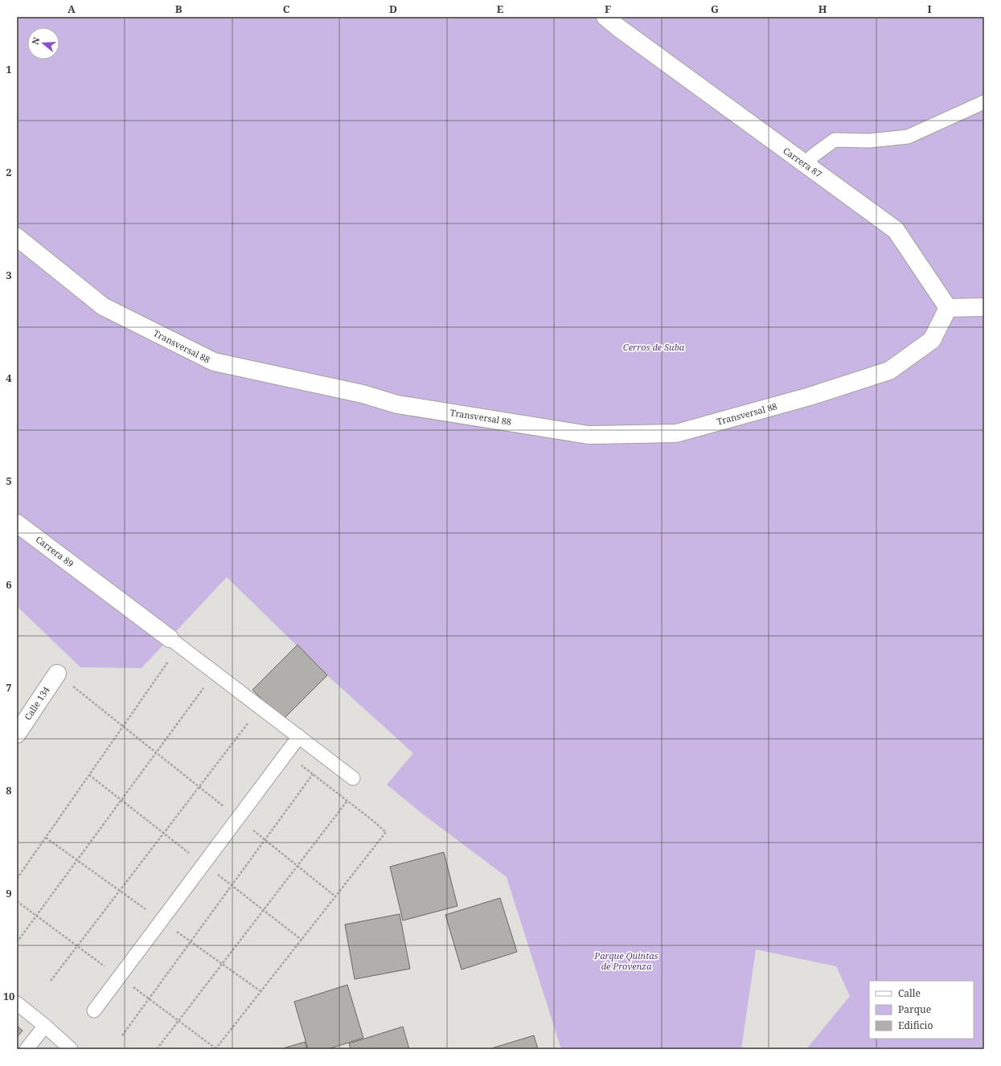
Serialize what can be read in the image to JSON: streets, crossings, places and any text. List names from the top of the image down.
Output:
{
  "streets": {
    "street": [
      "Carrera 87",
      "Transversal 88",
      "Carrera 89",
      "Calle 134"
    ]
  },
  "crossings": [
    ["Carrera 87", "Transversal 88"]
  ],
  "parks": ["Cerros de Suba", "Parque Quintas de Provenza"],
  "legend": ["Calle", "Parque", "Edificio"],
  "north": "left",
  "grid": {
    "columns": [
      "A",
      "B",
      "C",
      "D",
      "E",
      "F",
      "G",
      "H",
      "I"
    ],
    "rows": [
      "1",
      "2",
      "3",
      "4",
      "5",
      "6",
      "7",
      "8",
      "9",
      "10"
    ]
  }
}
